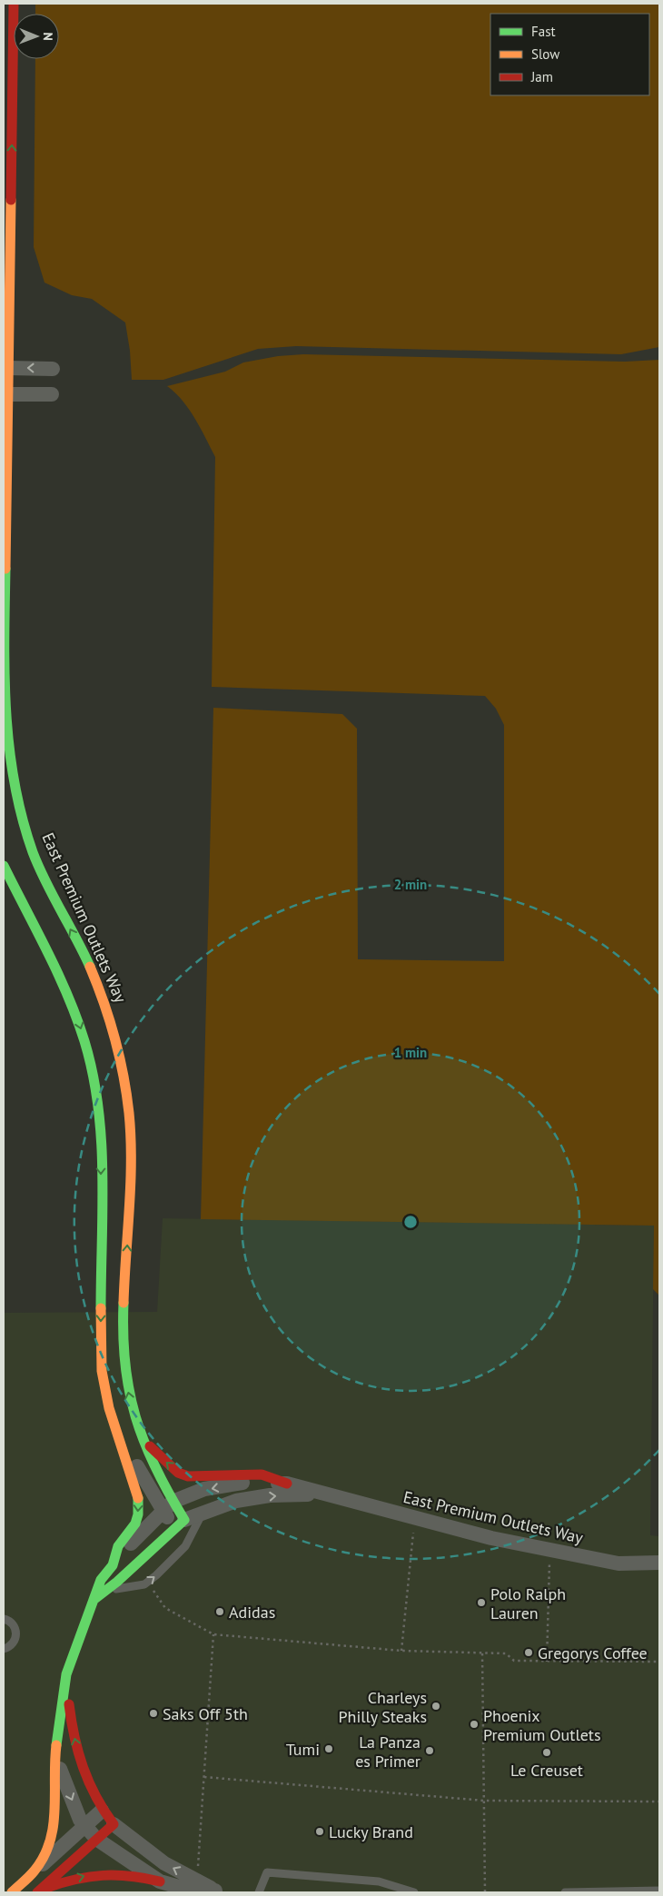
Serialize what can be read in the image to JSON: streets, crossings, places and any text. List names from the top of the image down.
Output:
{
  "streets": {
    "street": ["East Premium Outlets Way"]
  },
  "places": [
    "Polo Ralph Lauren",
    "Adidas",
    "Gregorys Coffee",
    "Charleys Philly Steaks",
    "Saks Off 5th",
    "Phoenix Premium Outlets",
    "Tumi",
    "La Panza es Primer",
    "Le Creuset",
    "Lucky Brand"
  ],
  "legend": ["Fast", "Slow", "Jam"],
  "north": "right",
  "rings": ["2 min", "1 min"]
}
